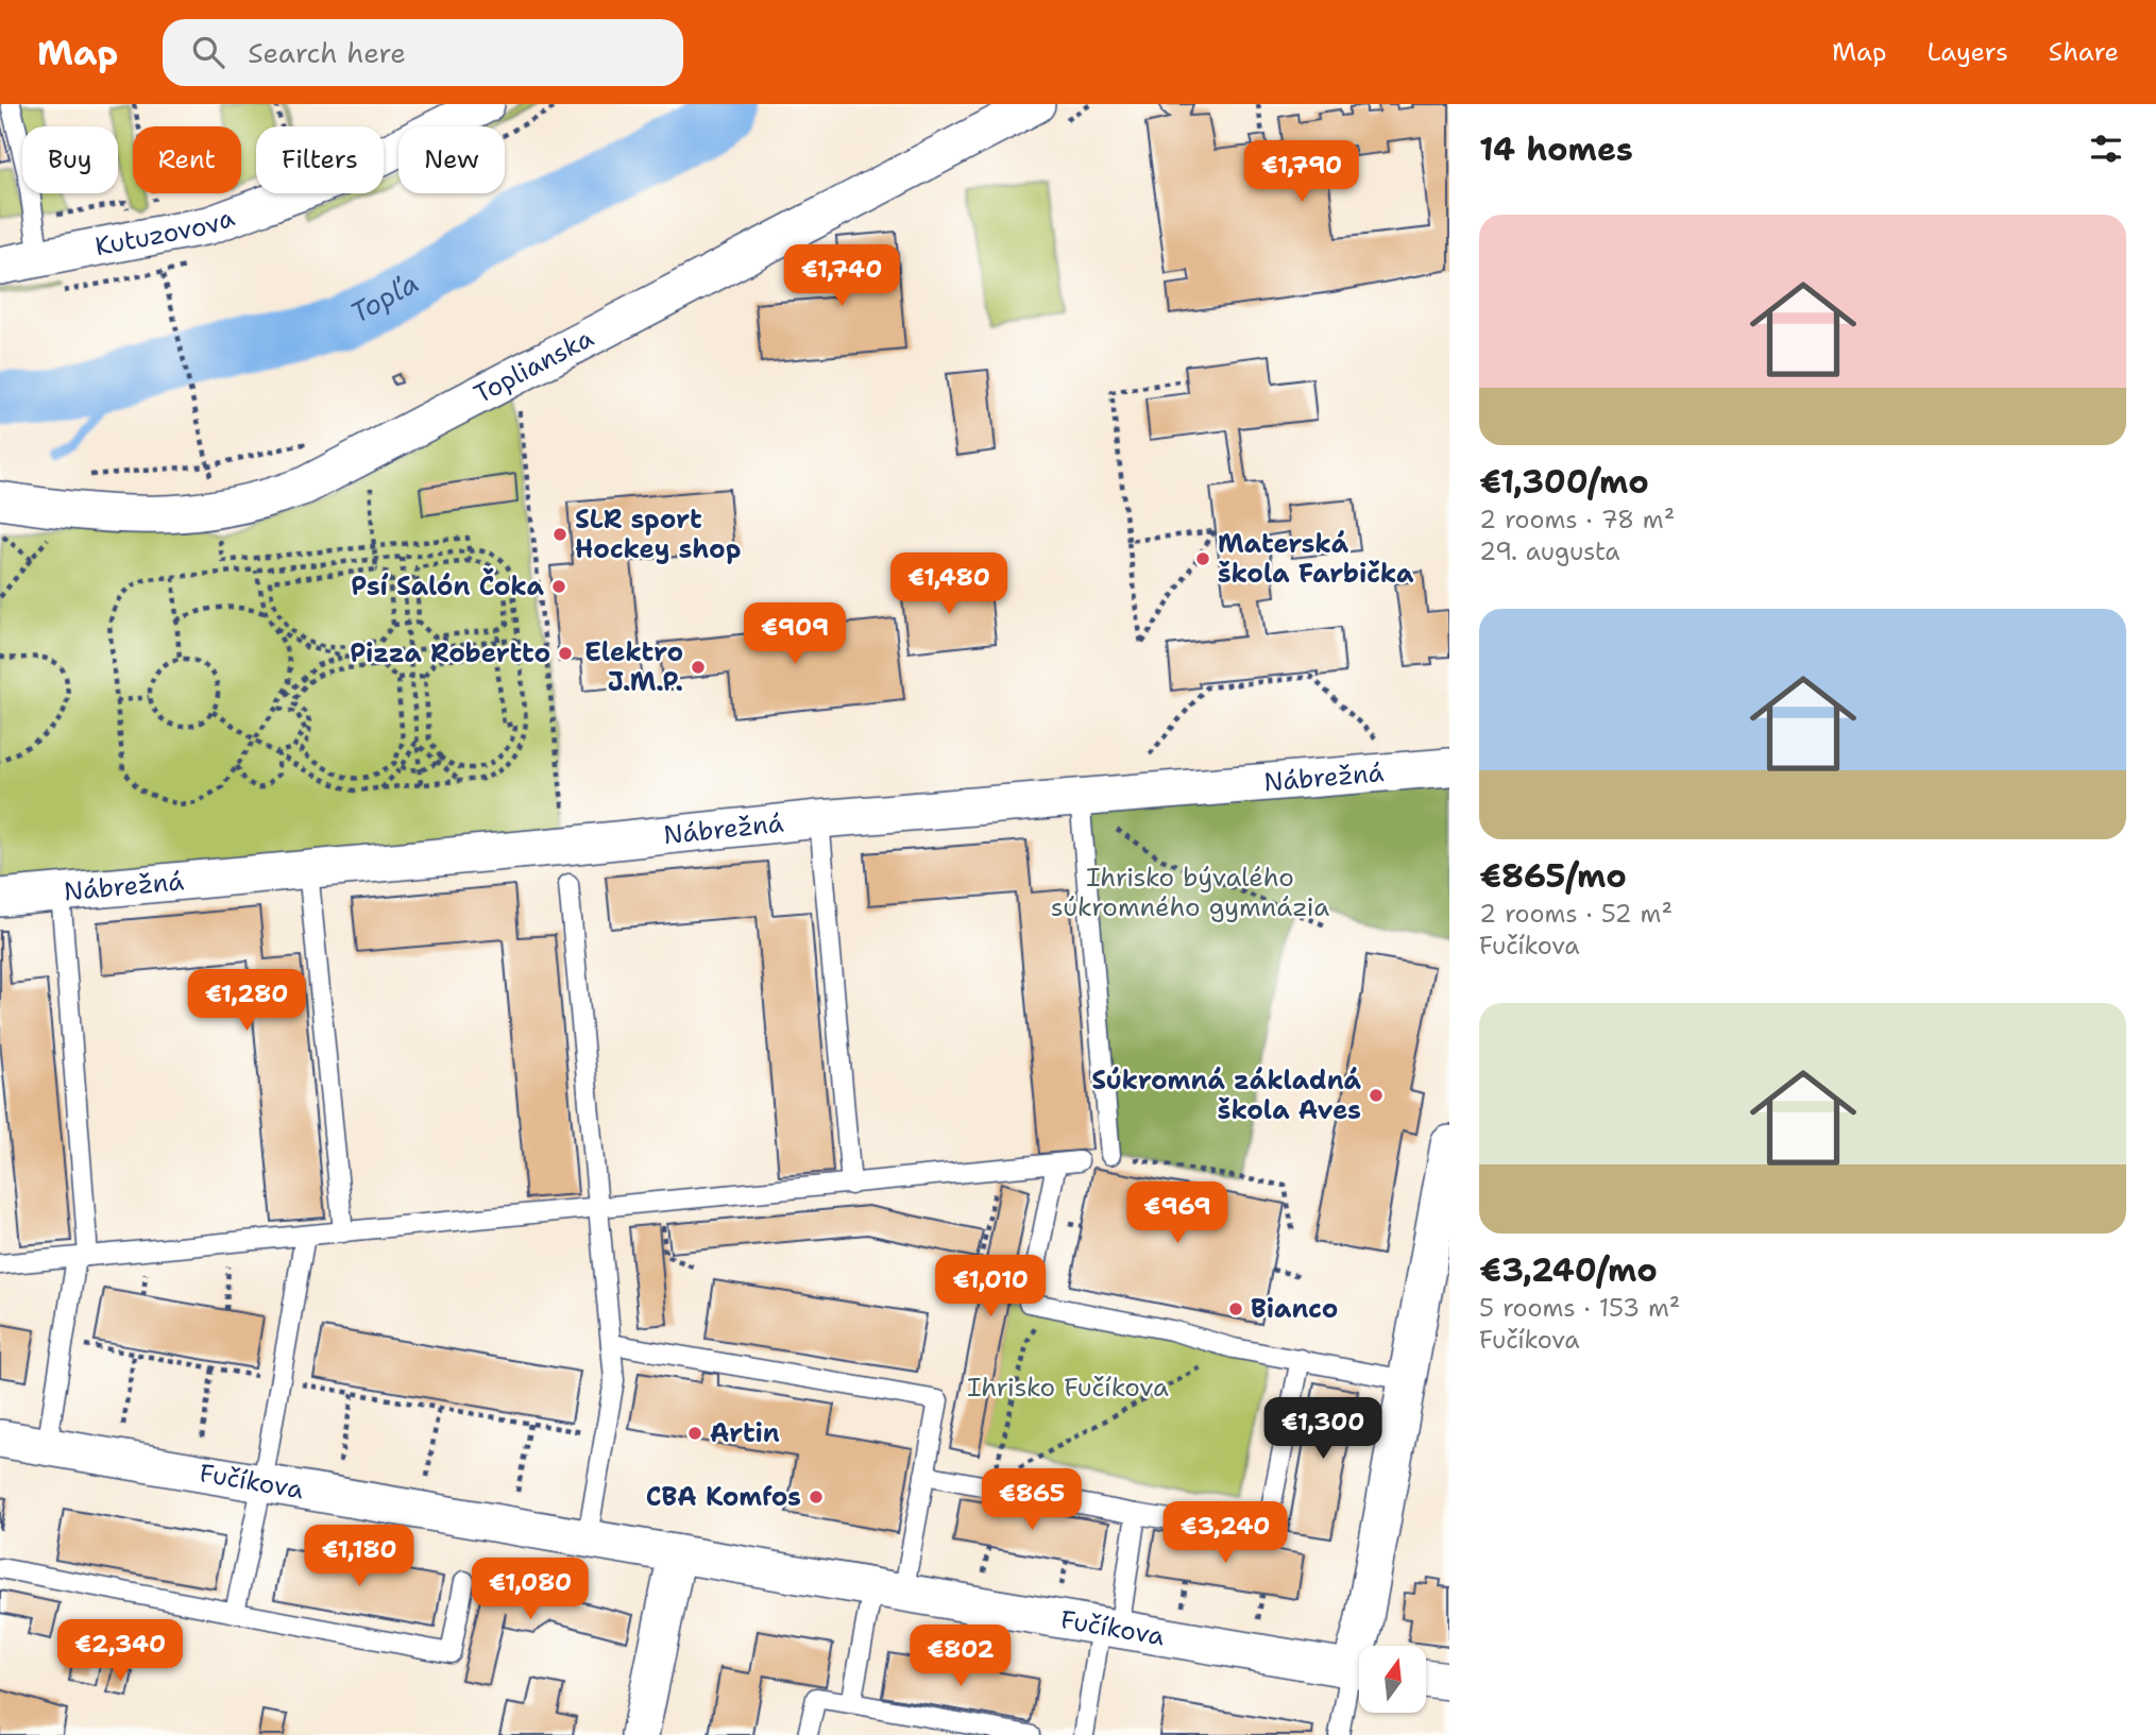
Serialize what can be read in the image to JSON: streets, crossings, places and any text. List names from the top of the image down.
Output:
{
  "streets": {
    "street": [
      "Kutuzovova",
      "Toplianska",
      "Nábrežná",
      "Fučíkova"
    ]
  },
  "water": ["Topľa"],
  "parks": ["Ihrisko bývalého súkromného gymnázia", "Ihrisko Fučíkova"],
  "places": [
    "SLR sport Hockey shop",
    "Materská škola Farbička",
    "Psí Salón Čoka",
    "Pizza Robertto",
    "Elektro J.M.P.",
    "Súkromná základná škola Aves",
    "Bianco",
    "Artin",
    "CBA Komfos"
  ],
  "north": "top",
  "page": {
    "header": "Map",
    "search": "Search here",
    "nav": ["Map", "Layers", "Share"],
    "heading": "14 homes",
    "chip": [
      "Buy",
      "Rent",
      "Filters",
      "New"
    ],
    "price": [
      "€1,790",
      "€1,740",
      "€1,480",
      "€909",
      "€1,280",
      "€969",
      "€1,010",
      "€1,300",
      "€865",
      "€3,240",
      "€1,180",
      "€1,080",
      "€2,340",
      "€802"
    ],
    "list": [
      {
        "name": "€1,300/mo",
        "note": "2 rooms · 78 m² · 29. augusta"
      },
      {
        "name": "€865/mo",
        "note": "2 rooms · 52 m² · Fučíkova"
      },
      {
        "name": "€3,240/mo",
        "note": "5 rooms · 153 m² · Fučíkova"
      }
    ]
  }
}
